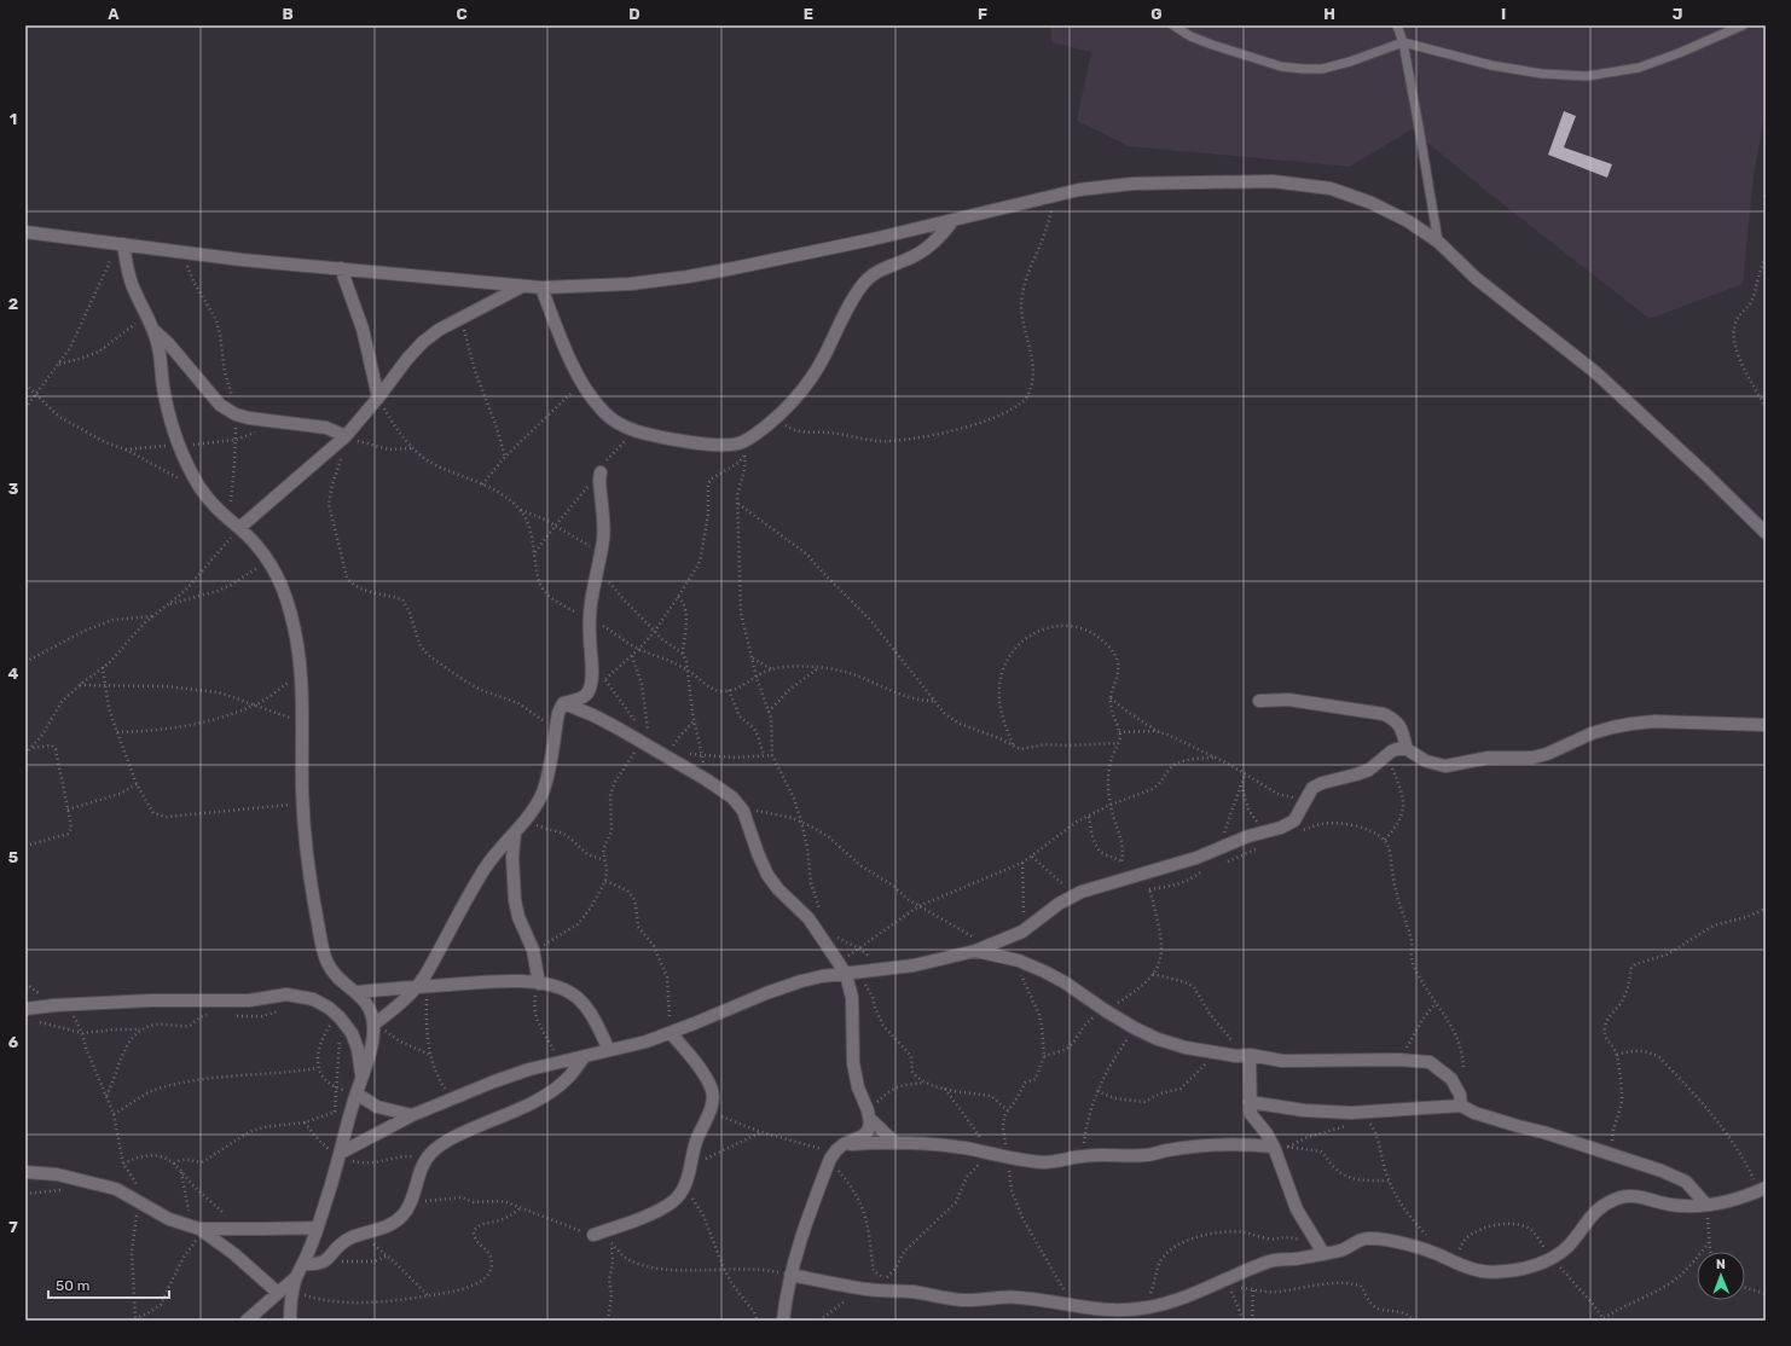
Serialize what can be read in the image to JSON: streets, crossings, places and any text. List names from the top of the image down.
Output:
{
  "scale_bar": "50 m",
  "north": "top",
  "grid": {
    "columns": [
      "A",
      "B",
      "C",
      "D",
      "E",
      "F",
      "G",
      "H",
      "I",
      "J"
    ],
    "rows": [
      "1",
      "2",
      "3",
      "4",
      "5",
      "6",
      "7"
    ]
  }
}
